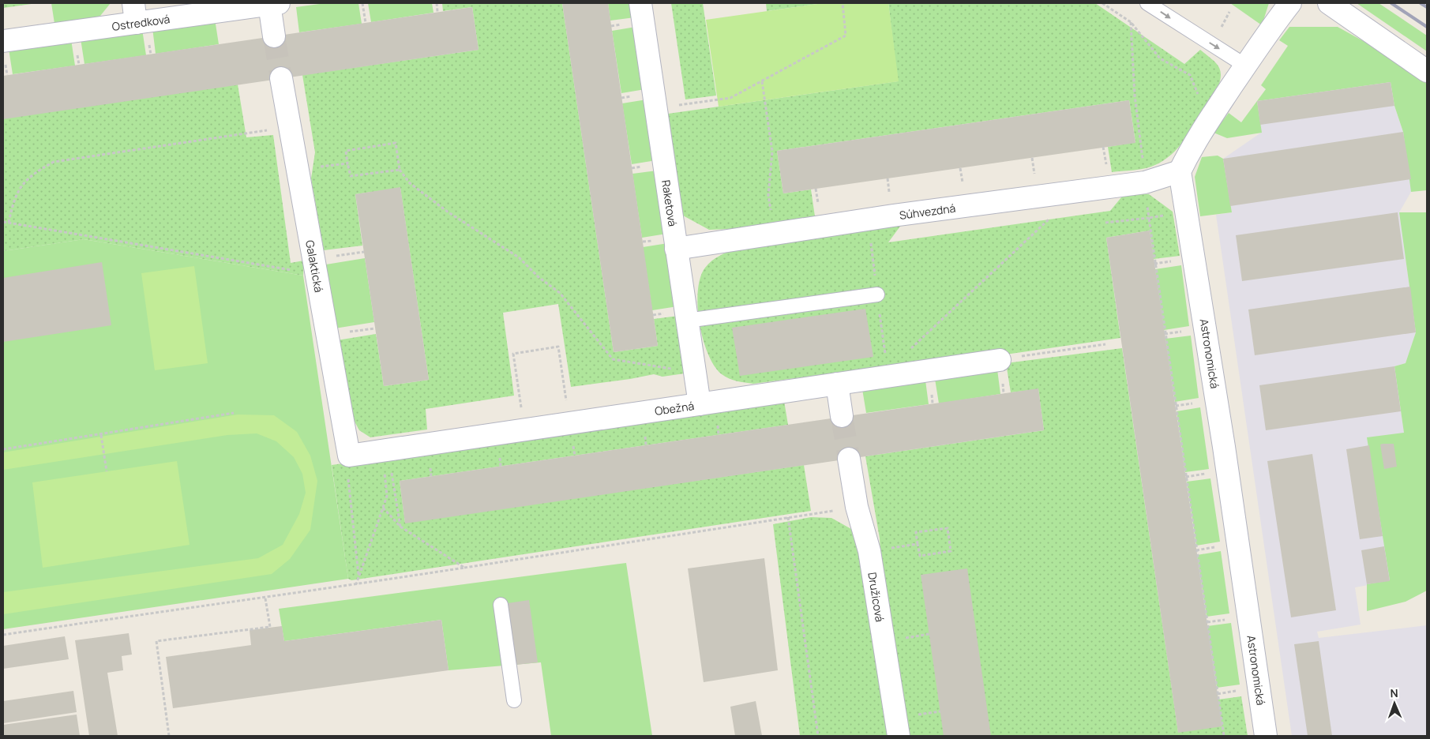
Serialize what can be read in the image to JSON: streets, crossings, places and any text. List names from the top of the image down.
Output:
{
  "streets": {
    "street": [
      "Ostredková",
      "Raketová",
      "Súhvezdná",
      "Galaktická",
      "Astronomická",
      "Obežná",
      "Družicová"
    ]
  },
  "crossings": [
    ["Raketová", "Súhvezdná"],
    ["Raketová", "Obežná"],
    ["Súhvezdná", "Astronomická"],
    ["Galaktická", "Obežná"]
  ],
  "north": "top"
}
